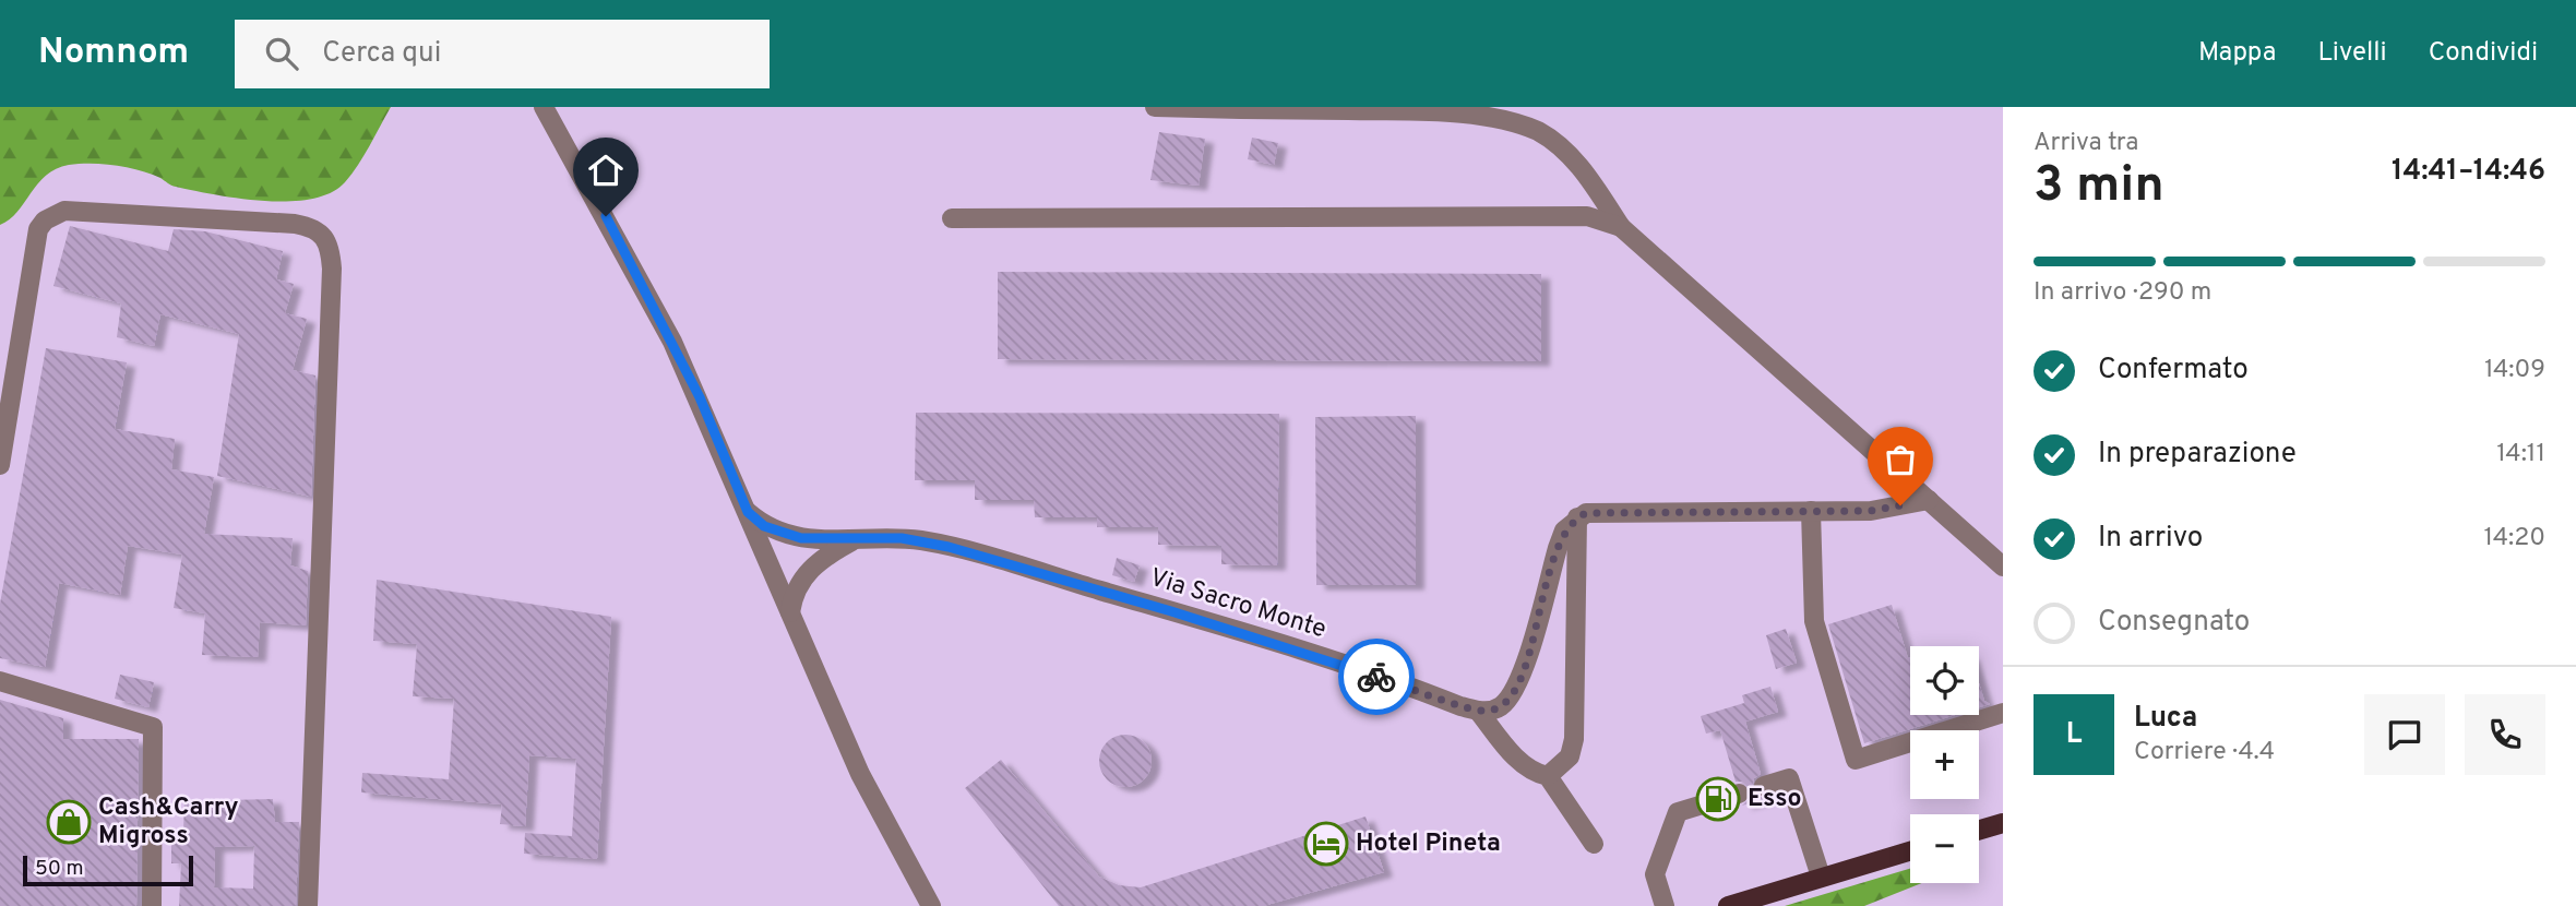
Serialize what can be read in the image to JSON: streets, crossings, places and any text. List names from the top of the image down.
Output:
{
  "streets": {
    "street": ["Via Sacro Monte"]
  },
  "places": {
    "fuel station": ["Esso"],
    "shop": ["Cash&Carry Migross"],
    "hotel": ["Hotel Pineta"]
  },
  "scale_bar": "50 m",
  "page": {
    "header": "Nomnom",
    "search": "Cerca qui",
    "nav": ["Mappa", "Livelli", "Condividi"],
    "heading": ["3 min", "Arriva tra", "14:41–14:46"],
    "panel": ["Luca", "Corriere · 4.4"],
    "bar": "In arrivo · 290 m",
    "list": [
      ["Confermato", "14:09"],
      ["In preparazione", "14:11"],
      ["In arrivo", "14:20"],
      "Consegnato"
    ],
    "map_buttons": ["+", "−"],
    "round": "L",
    "scale": "50 m"
  }
}
